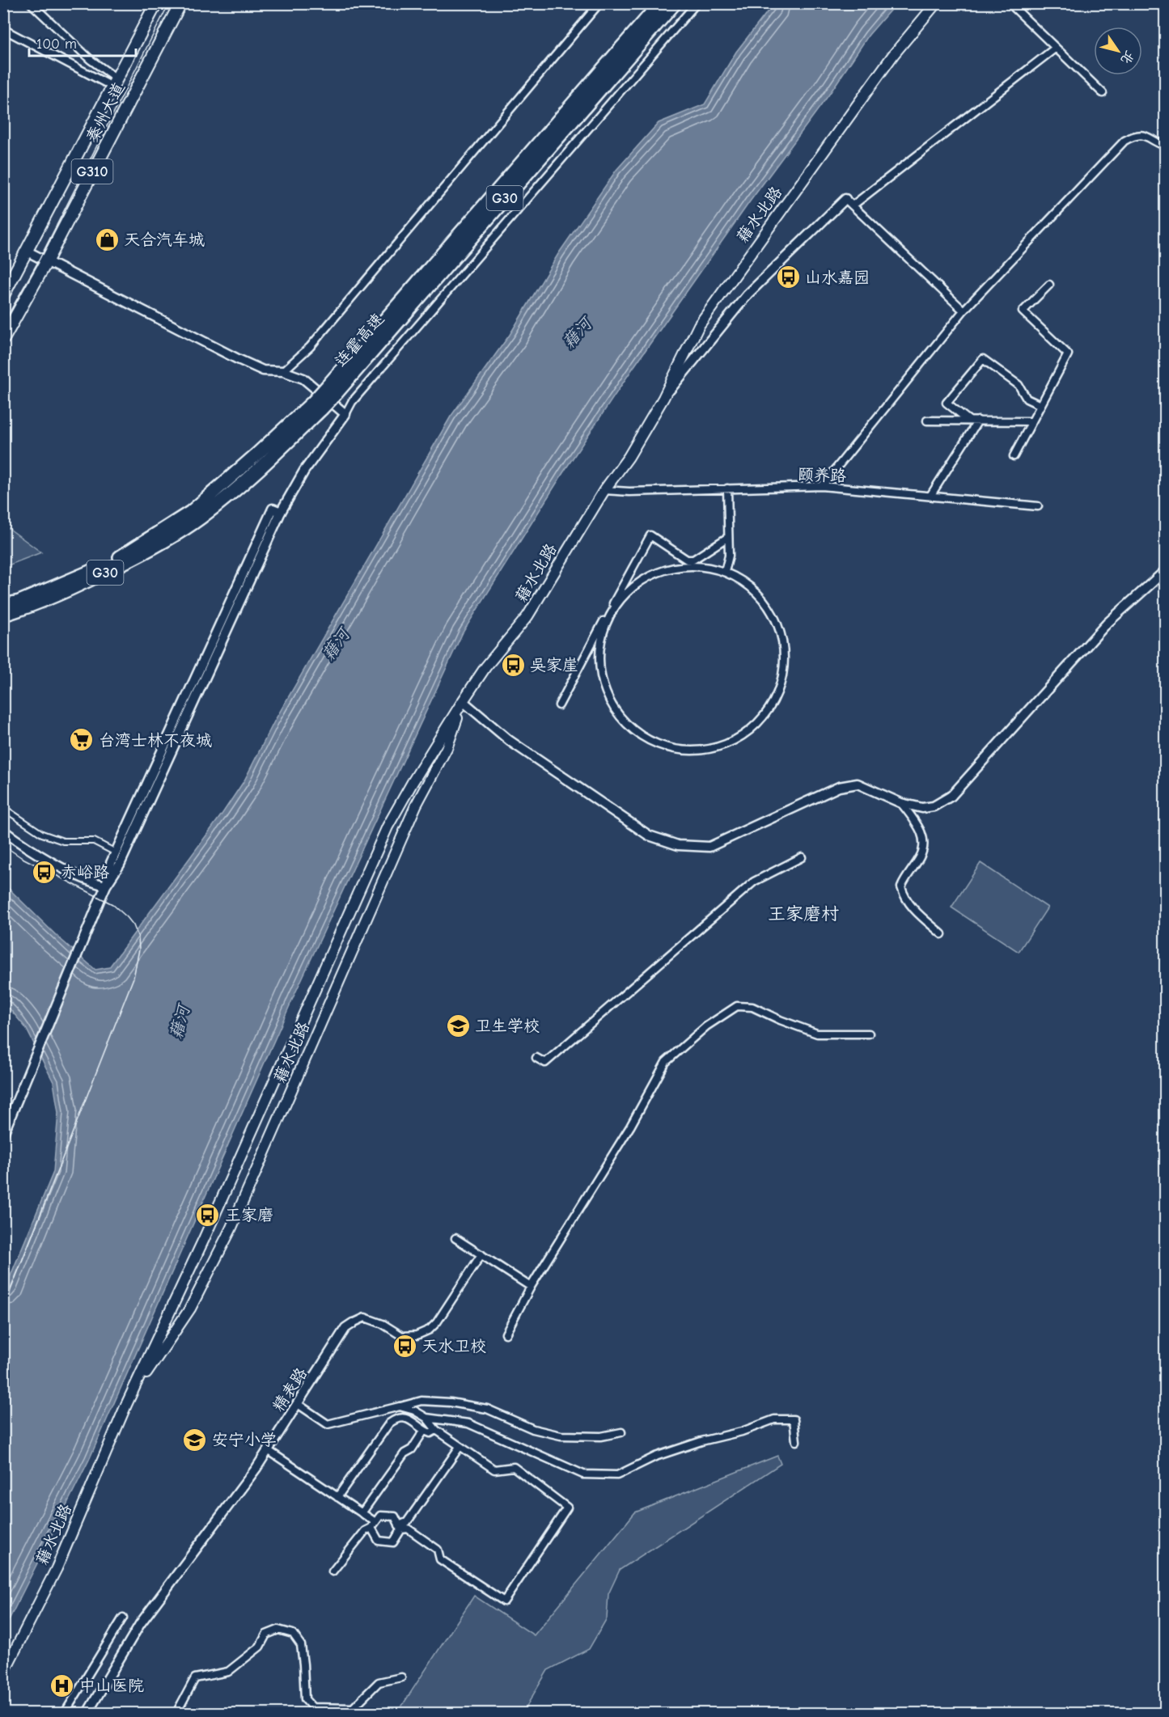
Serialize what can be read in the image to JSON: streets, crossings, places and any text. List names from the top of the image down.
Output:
{
  "streets": {
    "highway": [
      "秦州大道",
      "G310",
      "G30",
      "连霍高速"
    ],
    "main road": ["藉水北路", "精表路"],
    "street": ["颐养路"]
  },
  "crossings": [
    ["藉水北路", "颐养路"]
  ],
  "districts": ["王家磨村"],
  "water": ["藉河"],
  "places": {
    "shop": ["天合汽车城"],
    "bus stop": [
      "山水嘉园",
      "吴家崖",
      "赤峪路",
      "王家磨",
      "天水卫校"
    ],
    "supermarket": ["台湾士林不夜城"],
    "school or university": ["卫生学校", "安宁小学"],
    "hospital": ["中山医院"]
  },
  "scale_bar": "100 m",
  "north": "bottom right"
}
